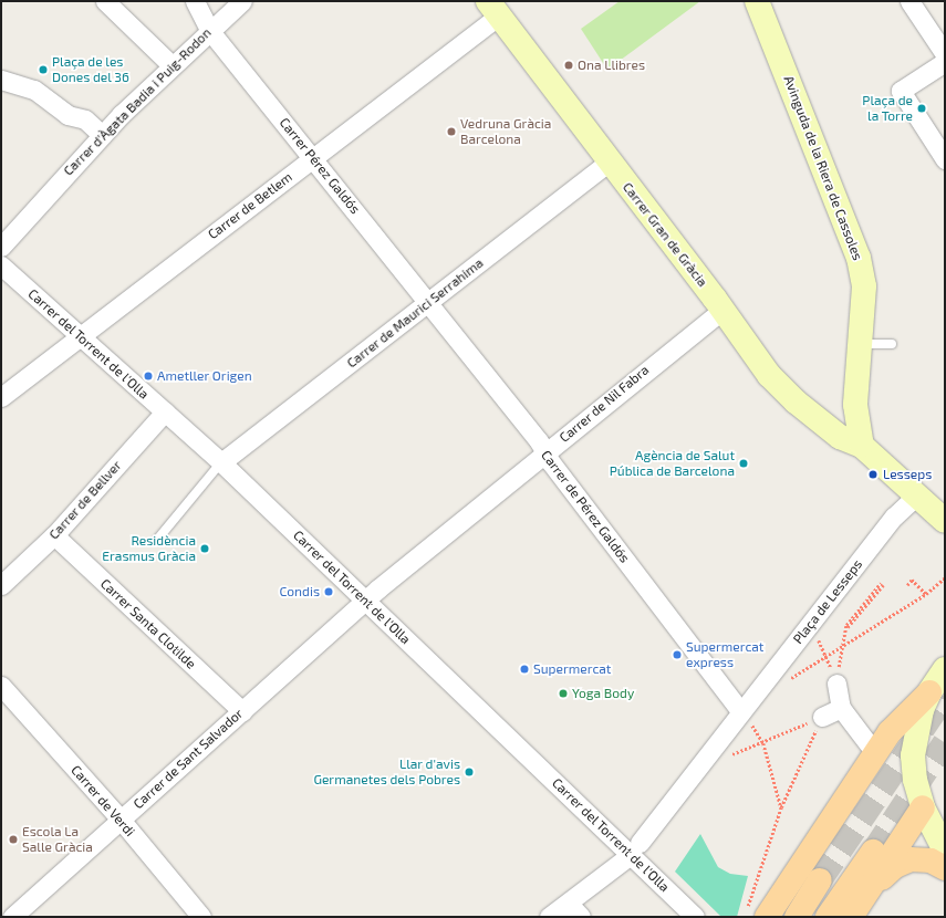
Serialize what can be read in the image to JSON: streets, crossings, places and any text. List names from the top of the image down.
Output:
{
  "streets": {
    "street": [
      "Carrer d'Àgata Badia i Puig-Rodon",
      "Carrer Pérez Galdós",
      "Avinguda de la Riera de Cassoles",
      "Carrer de Betlem",
      "Carrer Gran de Gràcia",
      "Carrer de Maurici Serrahima",
      "Carrer del Torrent de l'Olla",
      "Carrer de Nil Fabra",
      "Carrer de Bellver",
      "Carrer de Pérez Galdós",
      "Plaça de Lesseps",
      "Carrer Santa Clotilde",
      "Carrer de Sant Salvador",
      "Carrer de Verdi"
    ]
  },
  "crossings": [
    ["Carrer d'Àgata Badia i Puig-Rodon", "Carrer Pérez Galdós"],
    ["Carrer Pérez Galdós", "Carrer de Betlem"],
    ["Carrer Pérez Galdós", "Carrer de Maurici Serrahima"],
    ["Carrer Pérez Galdós", "Carrer de Pérez Galdós"],
    ["Avinguda de la Riera de Cassoles", "Carrer Gran de Gràcia"],
    ["Carrer de Betlem", "Carrer Gran de Gràcia"],
    ["Carrer de Betlem", "Carrer del Torrent de l'Olla"],
    ["Carrer Gran de Gràcia", "Carrer de Maurici Serrahima"],
    ["Carrer Gran de Gràcia", "Carrer de Nil Fabra"],
    ["Carrer de Maurici Serrahima", "Carrer del Torrent de l'Olla"],
    ["Carrer de Maurici Serrahima", "Carrer de Pérez Galdós"],
    ["Carrer del Torrent de l'Olla", "Carrer de Nil Fabra"],
    ["Carrer del Torrent de l'Olla", "Carrer de Bellver"],
    ["Carrer del Torrent de l'Olla", "Plaça de Lesseps"],
    ["Carrer del Torrent de l'Olla", "Carrer de Sant Salvador"],
    ["Carrer de Nil Fabra", "Carrer de Pérez Galdós"],
    ["Carrer de Nil Fabra", "Carrer de Sant Salvador"],
    ["Carrer de Bellver", "Carrer Santa Clotilde"],
    ["Carrer de Pérez Galdós", "Plaça de Lesseps"],
    ["Carrer Santa Clotilde", "Carrer de Sant Salvador"],
    ["Carrer de Sant Salvador", "Carrer de Verdi"]
  ],
  "places": [
    "Ona Llibres",
    "Plaça de les Dones del 36",
    "Plaça de la Torre",
    "Vedruna Gràcia Barcelona",
    "Ametller Origen",
    "Agència de Salut Pública de Barcelona",
    "Lesseps",
    "Residència Erasmus Gràcia",
    "Condis",
    "Supermercat express",
    "Supermercat",
    "Yoga Body",
    "Llar d'avis Germanetes dels Pobres",
    "Escola La Salle Gràcia"
  ]
}
